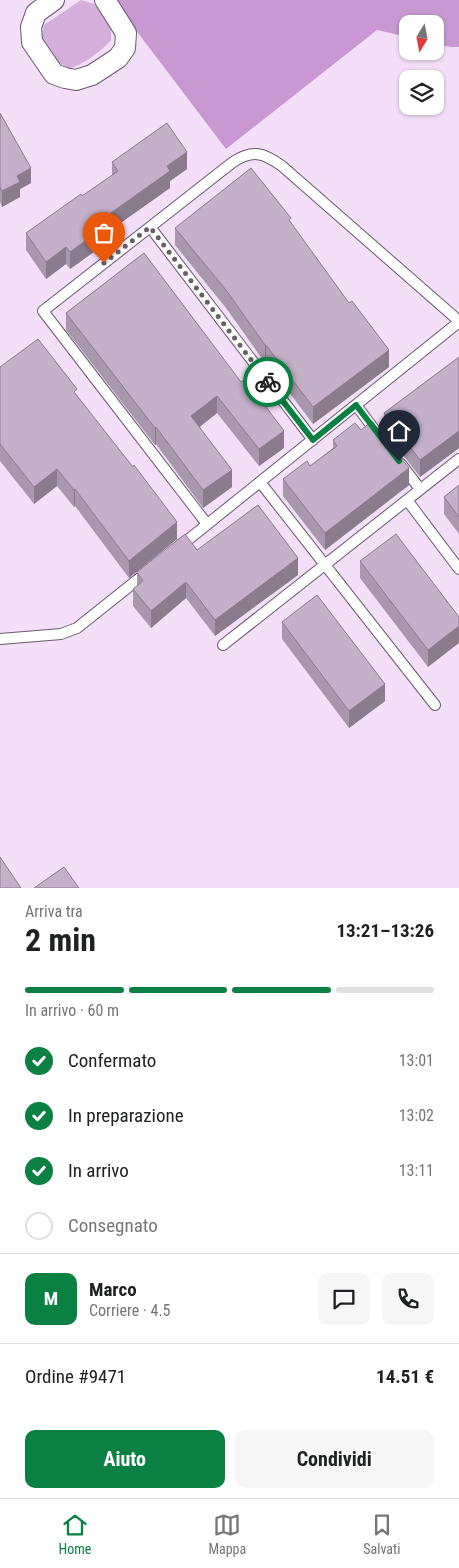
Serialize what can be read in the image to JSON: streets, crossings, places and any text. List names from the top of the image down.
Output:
{
  "north": "bottom",
  "page": {
    "heading": ["2 min", "Arriva tra", "13:21–13:26"],
    "panel": [
      "Marco",
      "Corriere · 4.5",
      "Ordine #9471",
      "14.51 €"
    ],
    "bar": "In arrivo · 60 m",
    "list": [
      ["Confermato", "13:01"],
      ["In preparazione", "13:02"],
      ["In arrivo", "13:11"],
      "Consegnato"
    ],
    "round": "M",
    "buttons": ["Aiuto", "Condividi"],
    "tabs": ["Home", "Mappa", "Salvati"]
  }
}
